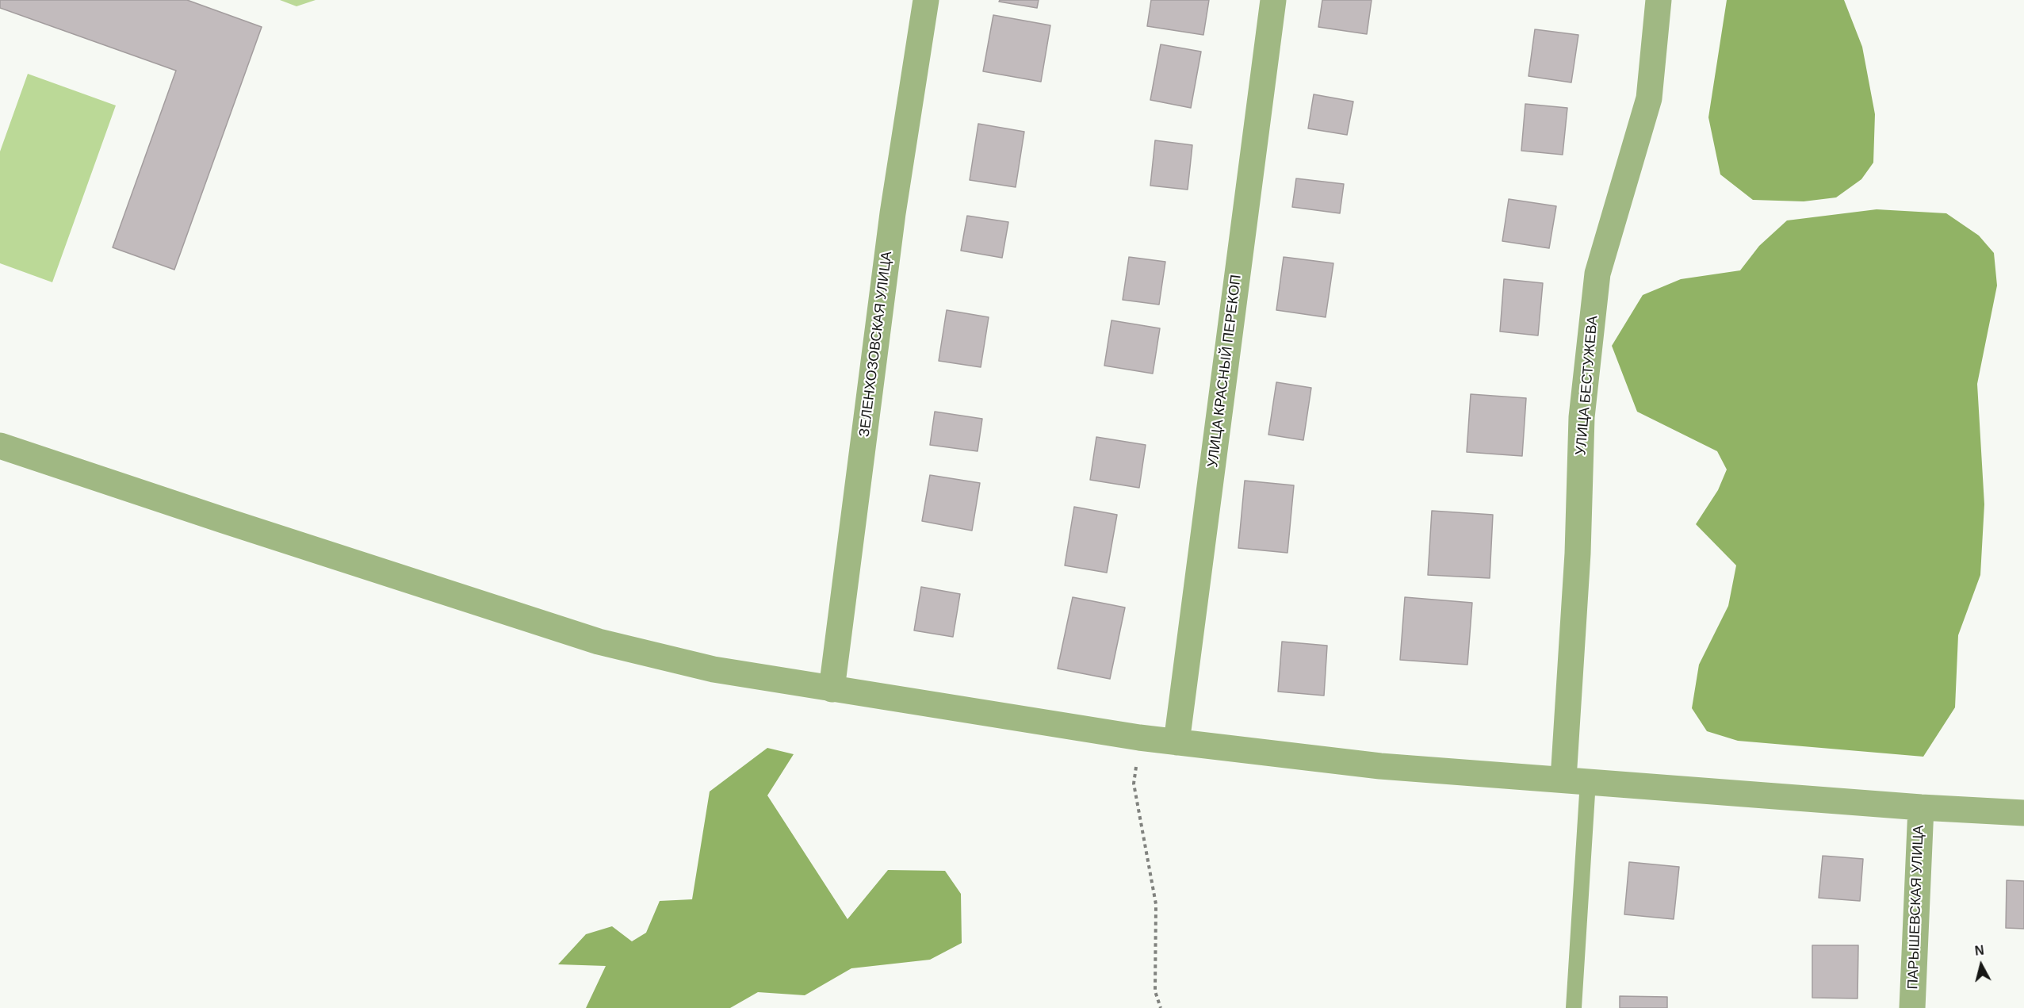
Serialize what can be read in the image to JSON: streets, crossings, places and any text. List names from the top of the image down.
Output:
{
  "streets": {
    "street": [
      "ЗЕЛЕНХОЗОВСКАЯ УЛИЦА",
      "УЛИЦА КРАСНЫЙ ПЕРЕКОП",
      "УЛИЦА БЕСТУЖЕВА",
      "ПАРЫШЕВСКАЯ УЛИЦА"
    ]
  },
  "north": "top"
}
